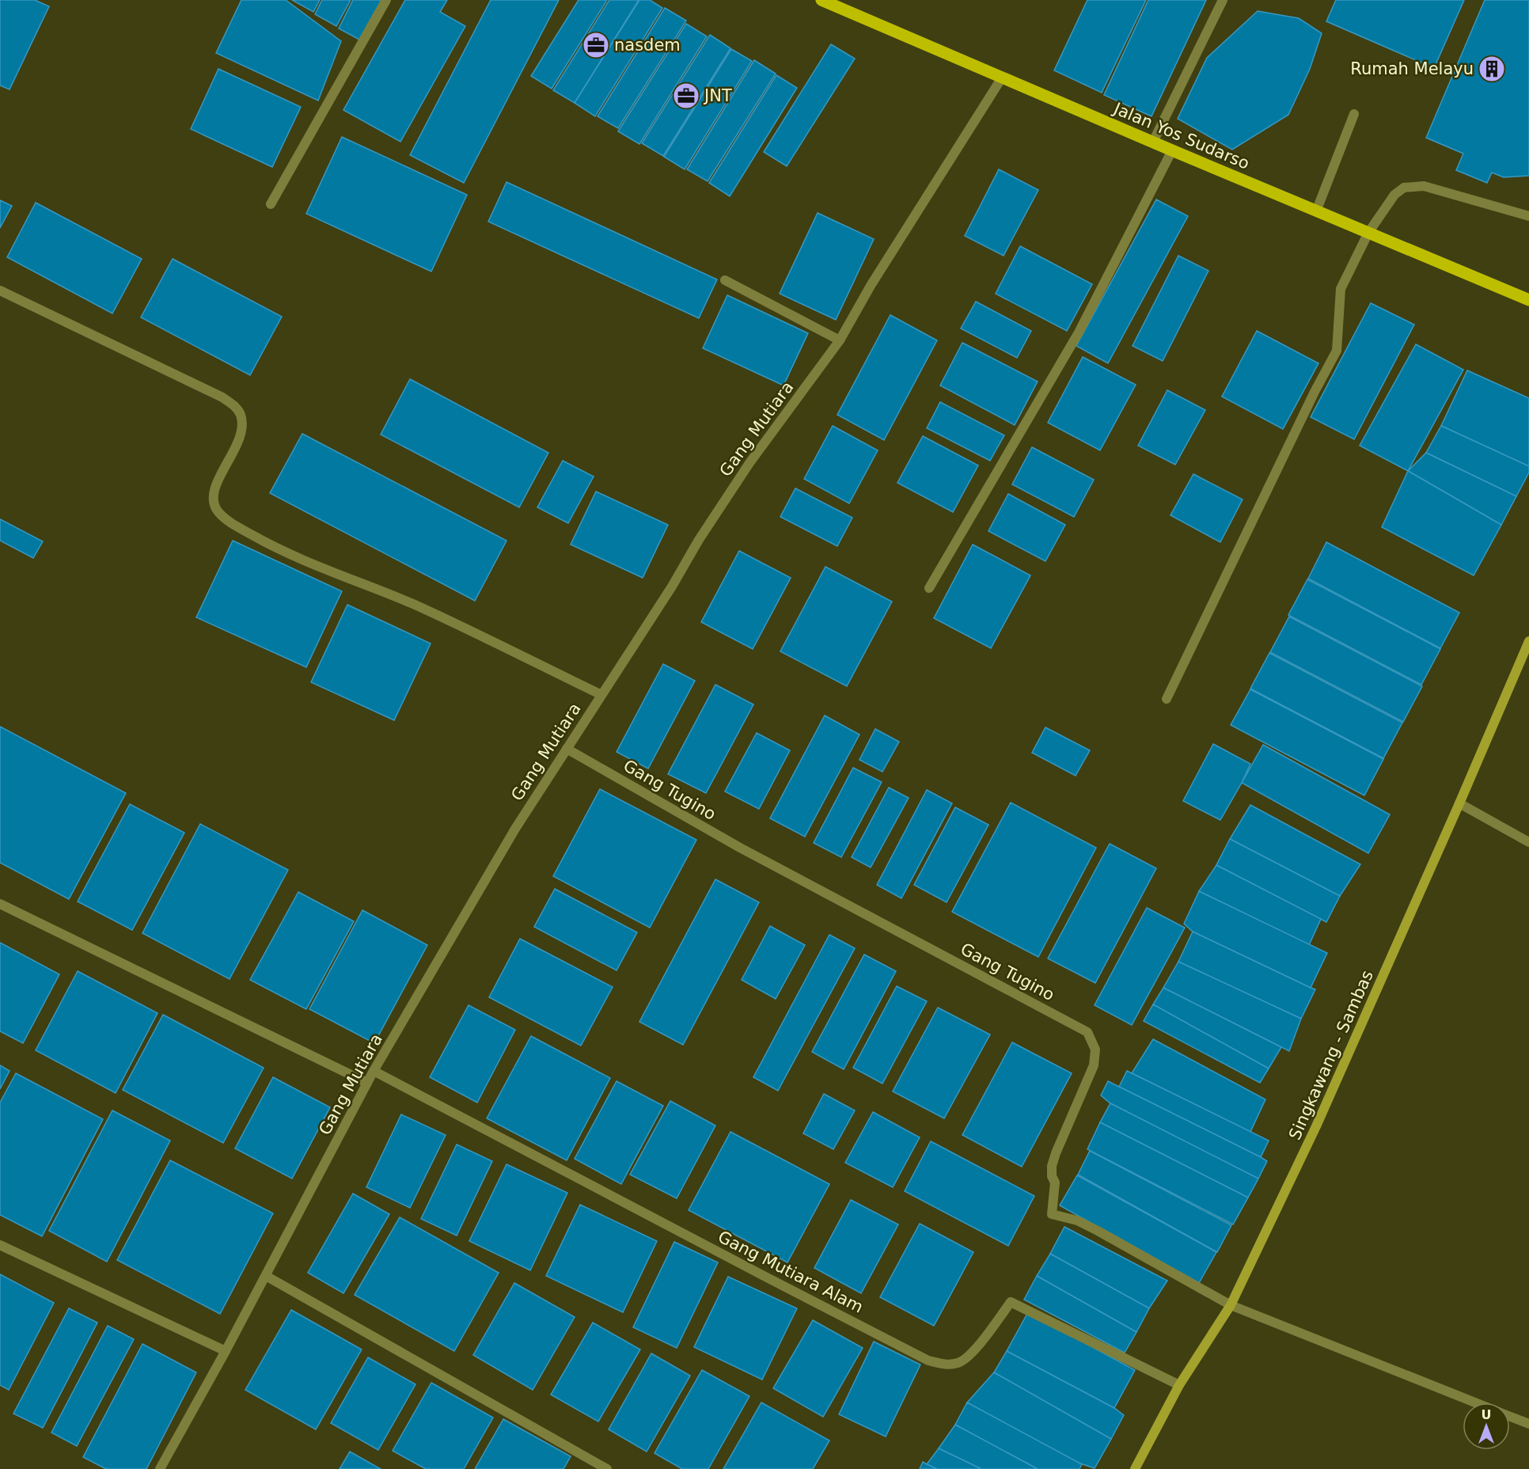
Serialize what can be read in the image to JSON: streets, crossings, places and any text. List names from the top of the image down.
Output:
{
  "streets": {
    "main road": ["Jalan Yos Sudarso"],
    "street": [
      "Gang Mutiara",
      "Gang Tugino",
      "Singkawang - Sambas",
      "Gang Mutiara Alam"
    ]
  },
  "crossings": [
    ["Jalan Yos Sudarso", "Gang Mutiara"],
    ["Gang Mutiara", "Gang Tugino"],
    ["Gang Mutiara", "Gang Mutiara Alam"],
    ["Gang Tugino", "Singkawang - Sambas"],
    ["Singkawang - Sambas", "Gang Mutiara Alam"]
  ],
  "places": {
    "office": ["nasdem", "JNT"],
    "building": ["Rumah Melayu"]
  },
  "north": "top"
}
